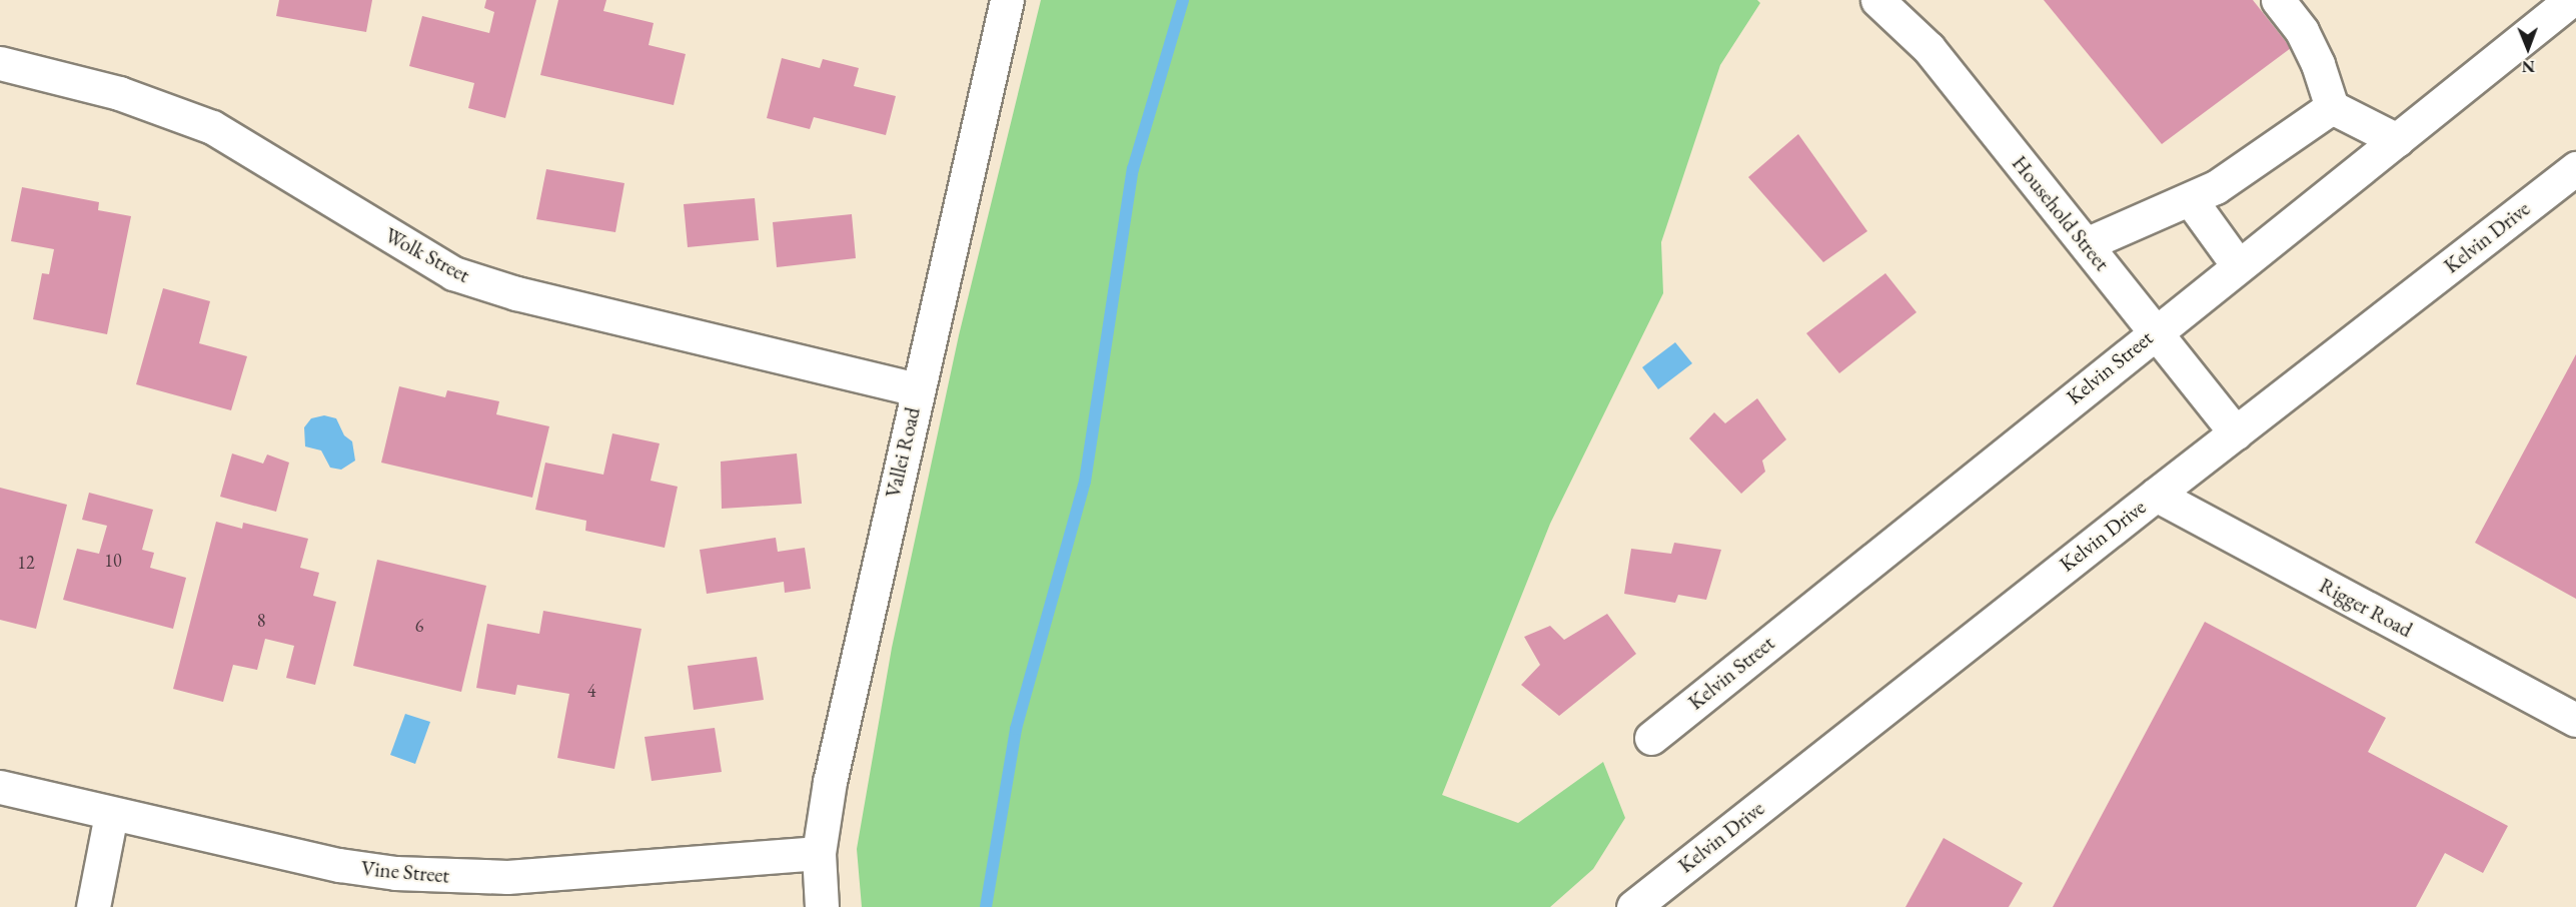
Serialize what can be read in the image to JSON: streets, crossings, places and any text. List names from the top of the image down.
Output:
{
  "streets": {
    "street": [
      "Household Street",
      "Kelvin Drive",
      "Wolk Street",
      "Kelvin Street",
      "Vallei Road",
      "Rigger Road",
      "Vine Street"
    ]
  },
  "crossings": [
    ["Household Street", "Kelvin Drive"],
    ["Household Street", "Kelvin Street"],
    ["Kelvin Drive", "Rigger Road"],
    ["Wolk Street", "Vallei Road"],
    ["Vallei Road", "Vine Street"]
  ],
  "house_numbers": [
    "10",
    "12",
    "8",
    "6",
    "4"
  ],
  "north": "bottom"
}
